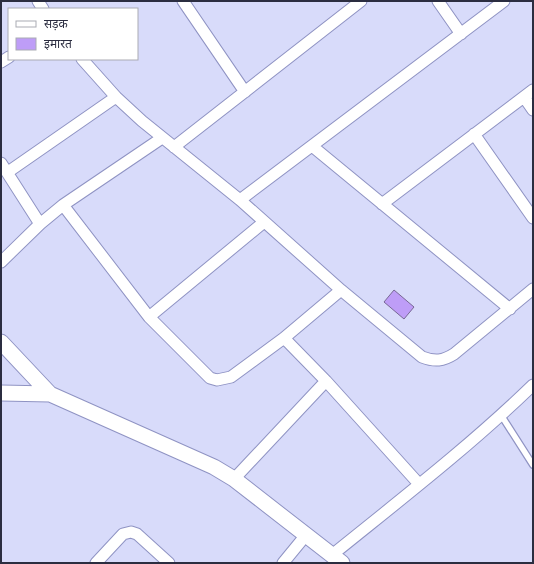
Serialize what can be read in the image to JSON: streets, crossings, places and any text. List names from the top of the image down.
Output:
{
  "legend": ["सड़क", "इमारत"]
}
